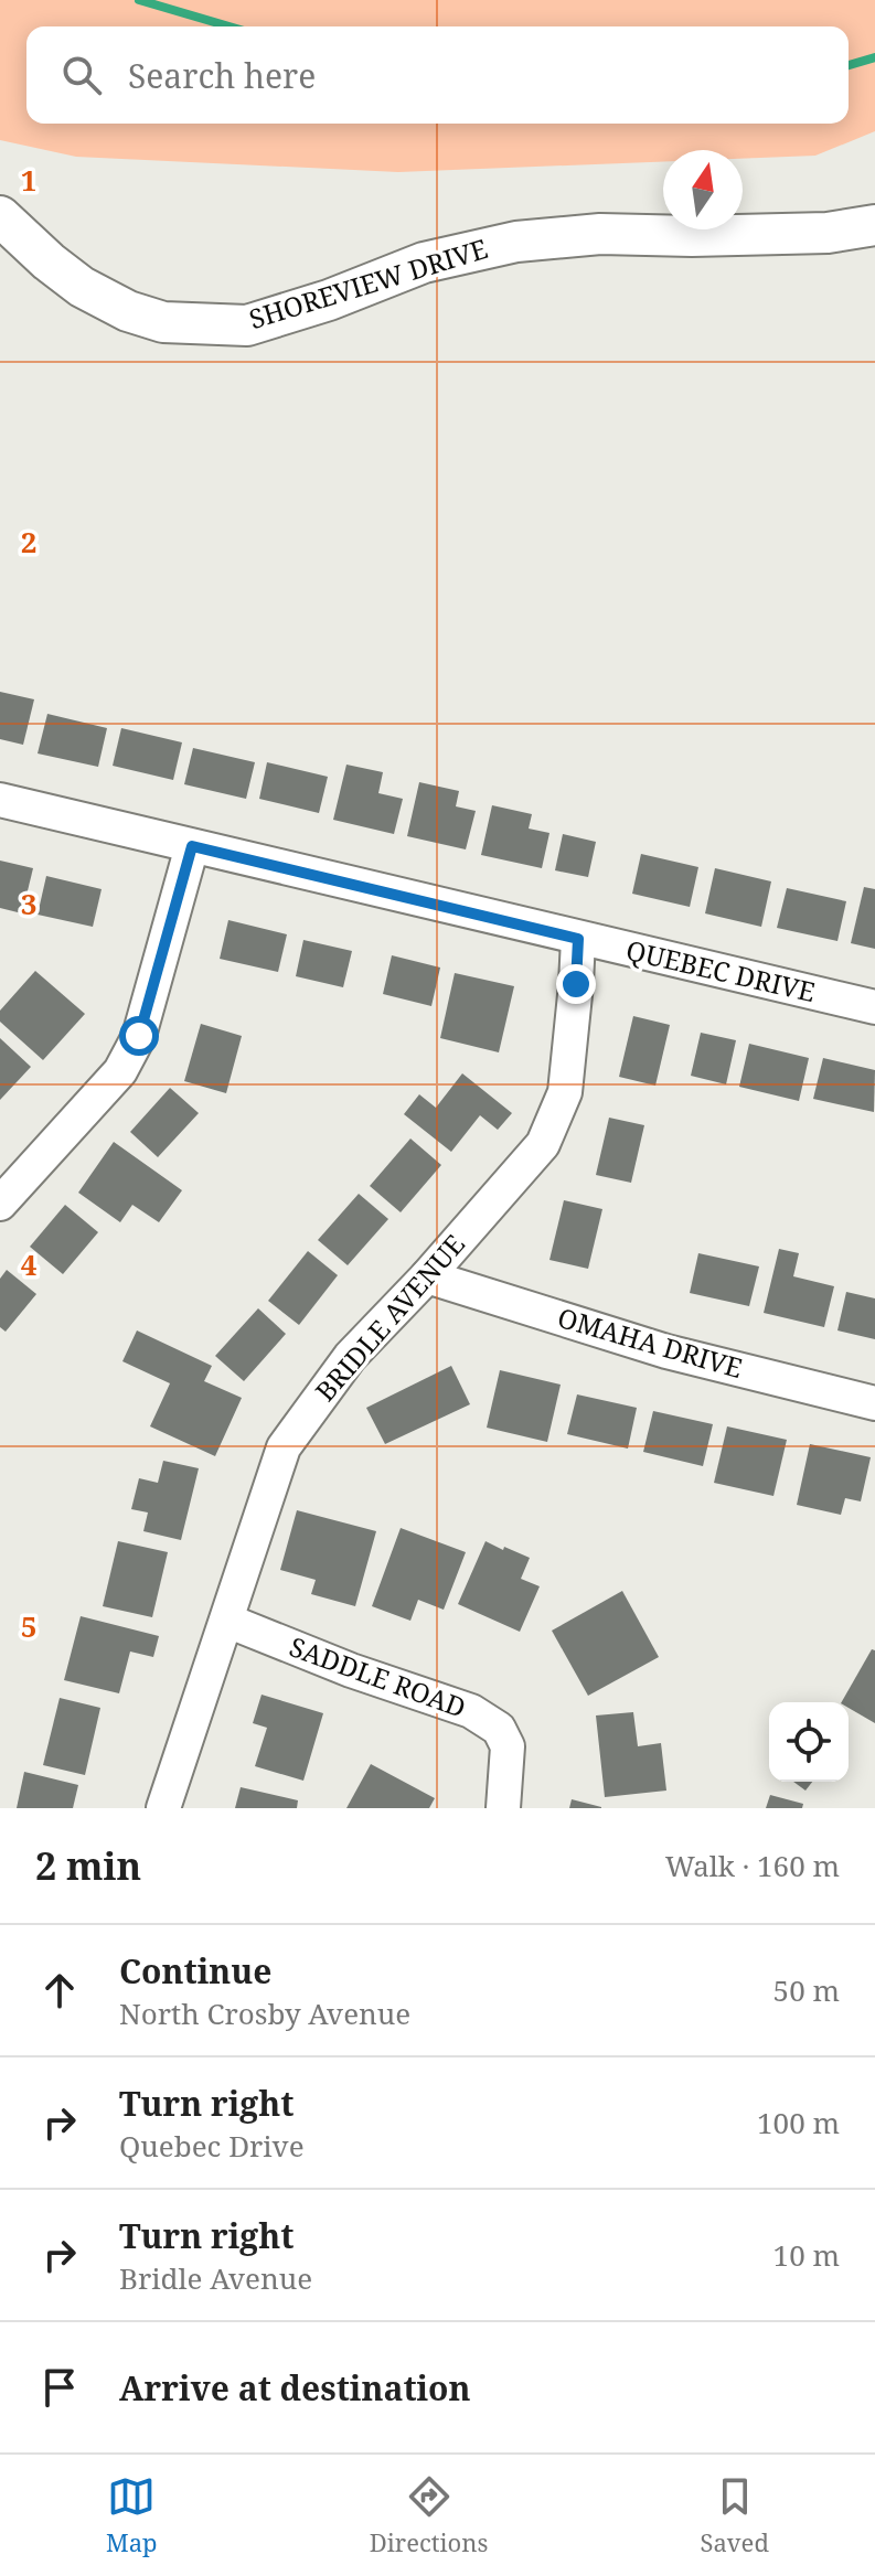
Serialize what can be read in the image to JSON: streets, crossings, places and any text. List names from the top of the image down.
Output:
{
  "streets": {
    "street": [
      "SHOREVIEW DRIVE",
      "QUEBEC DRIVE",
      "BRIDLE AVENUE",
      "OMAHA DRIVE",
      "SADDLE ROAD"
    ]
  },
  "crossings": [
    ["QUEBEC DRIVE", "BRIDLE AVENUE"],
    ["BRIDLE AVENUE", "OMAHA DRIVE"],
    ["BRIDLE AVENUE", "SADDLE ROAD"]
  ],
  "north": "top",
  "page": {
    "search": "Search here",
    "heading": ["2 min", "Walk · 160 m"],
    "list": [
      ["Continue", "North Crosby Avenue", "50 m"],
      ["Turn right", "Quebec Drive", "100 m"],
      ["Turn right", "Bridle Avenue", "10 m"],
      "Arrive at destination"
    ],
    "nav": ["Map", "Directions", "Saved"]
  },
  "grid": {
    "rows": [
      "1",
      "2",
      "3",
      "4",
      "5"
    ]
  }
}
